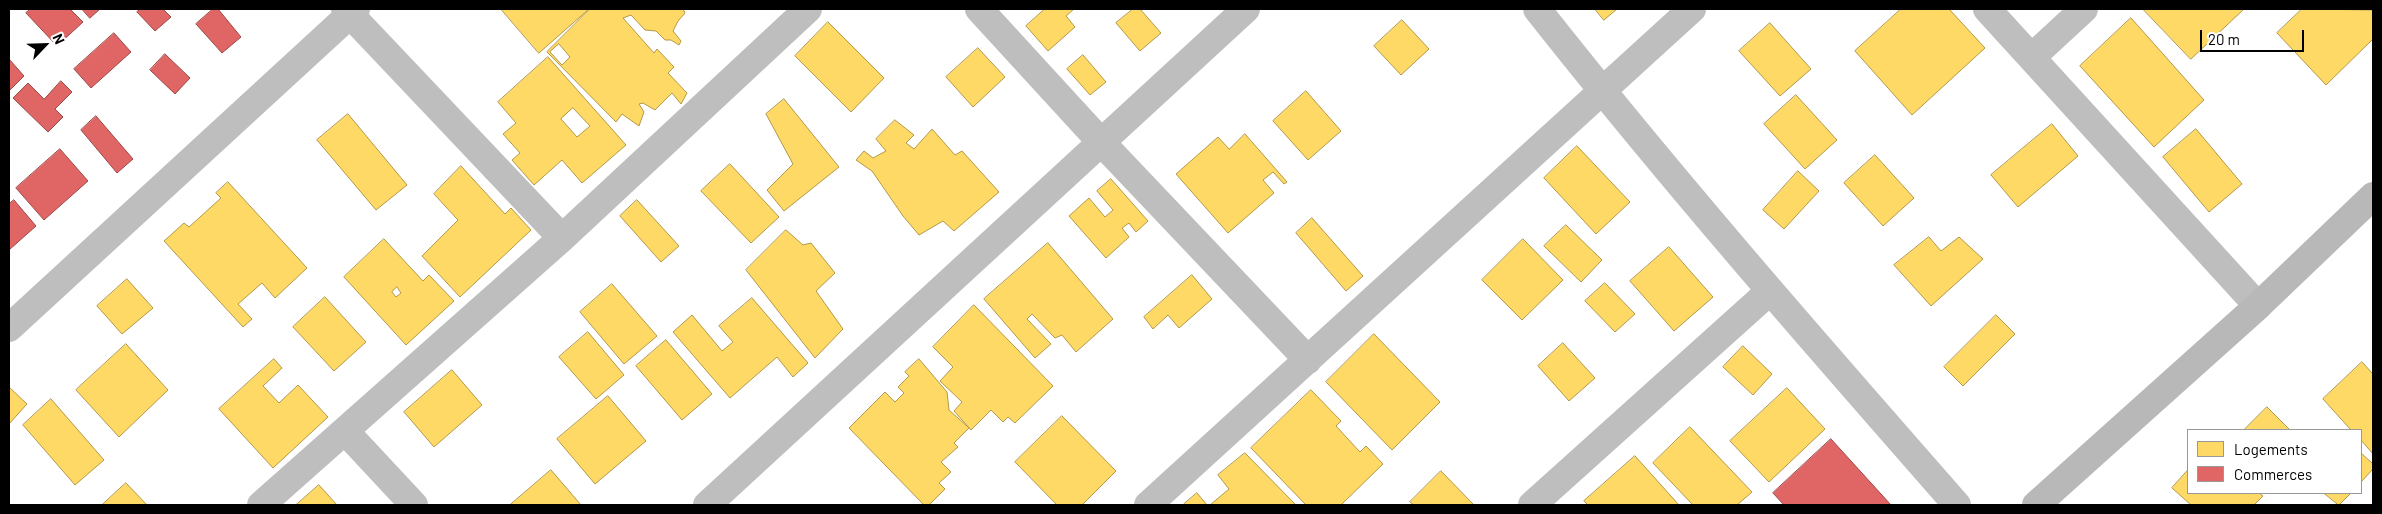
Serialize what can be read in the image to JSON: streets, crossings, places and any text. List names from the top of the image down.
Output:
{
  "legend": ["Logements", "Commerces"],
  "scale_bar": "20 m",
  "north": "top right"
}
